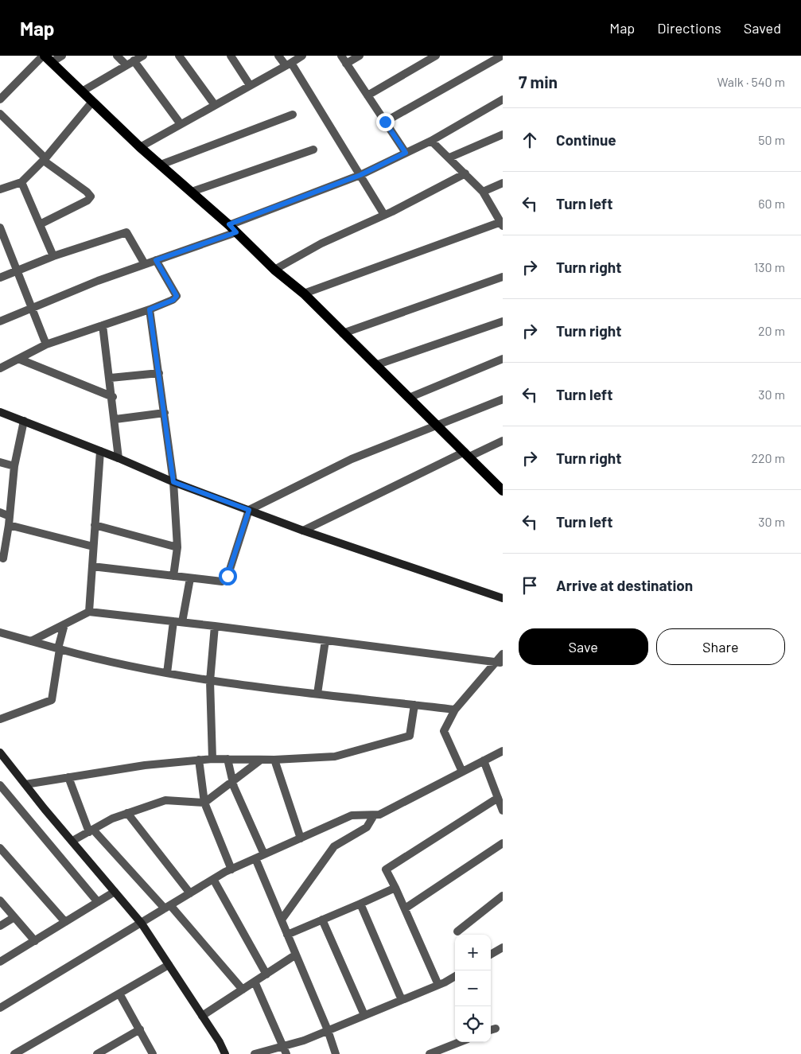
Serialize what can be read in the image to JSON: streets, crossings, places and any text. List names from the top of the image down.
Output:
{
  "page": {
    "header": "Map",
    "nav": ["Map", "Directions", "Saved"],
    "heading": ["7 min", "Walk · 540 m"],
    "list": [
      ["Continue", "50 m"],
      ["Turn left", "60 m"],
      ["Turn right", "130 m"],
      ["Turn right", "20 m"],
      ["Turn left", "30 m"],
      ["Turn right", "220 m"],
      ["Turn left", "30 m"],
      "Arrive at destination"
    ],
    "buttons": ["Save", "Share"],
    "map_buttons": ["+", "−"]
  }
}
